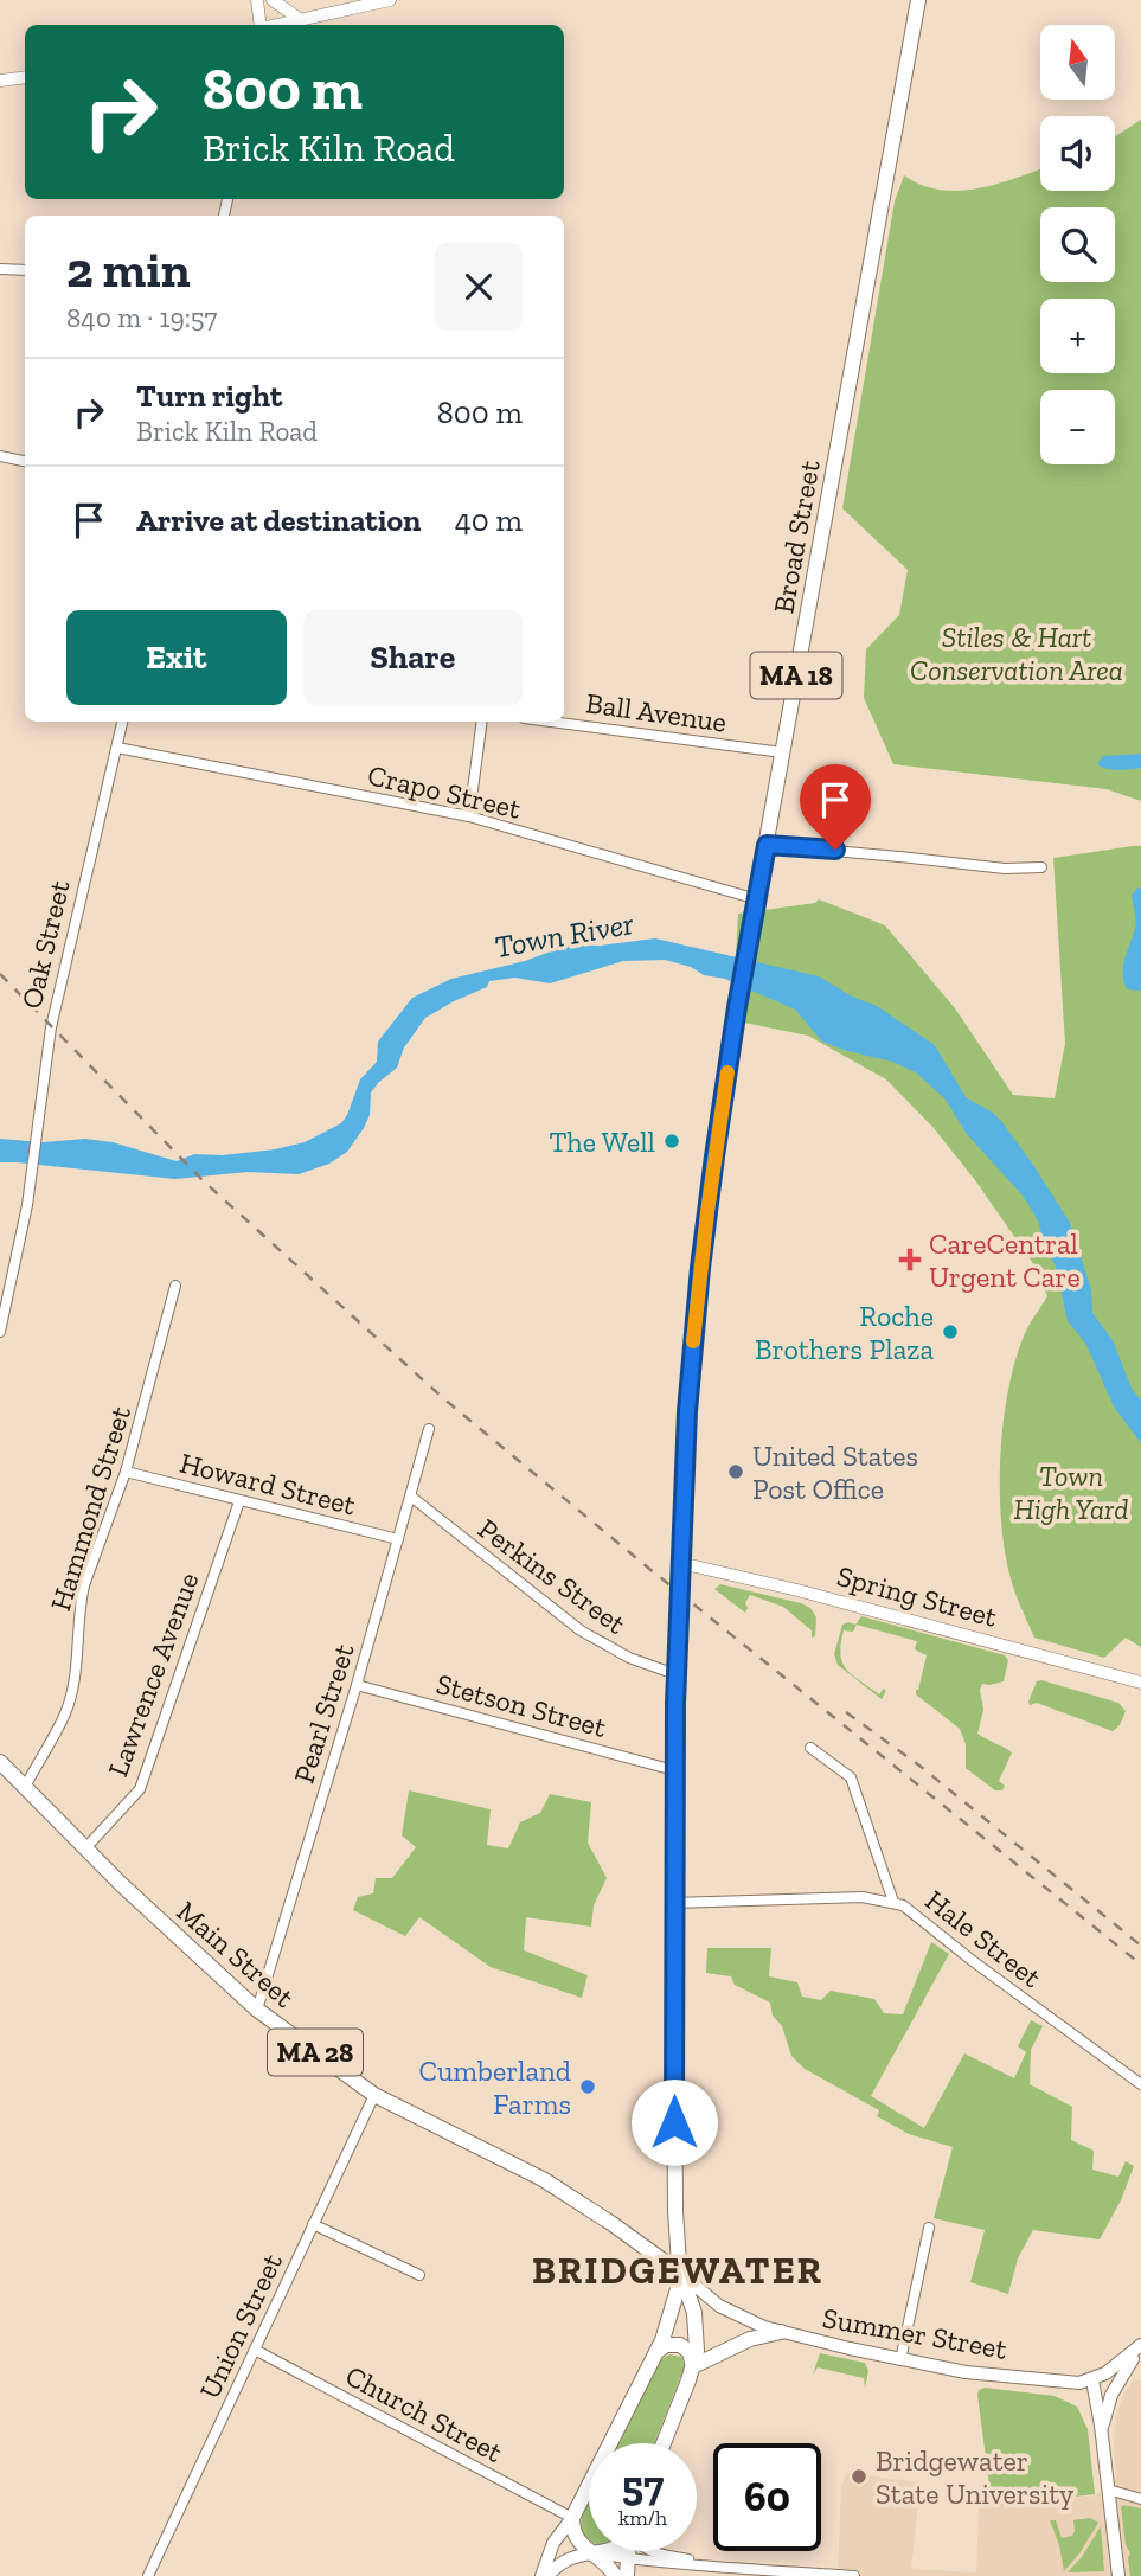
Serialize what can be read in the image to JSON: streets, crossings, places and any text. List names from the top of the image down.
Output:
{
  "streets": {
    "main road": [
      "Broad Street",
      "MA 18",
      "Main Street",
      "MA 28",
      "Summer Street"
    ],
    "street": [
      "Ball Avenue",
      "Crapo Street",
      "Oak Street",
      "Howard Street",
      "Hammond Street",
      "Perkins Street",
      "Spring Street",
      "Lawrence Avenue",
      "Stetson Street",
      "Pearl Street",
      "Hale Street",
      "Union Street",
      "Church Street"
    ]
  },
  "crossings": [
    ["Broad Street", "MA 18"],
    ["Broad Street", "Ball Avenue"],
    ["Broad Street", "Crapo Street"],
    ["Broad Street", "Perkins Street"],
    ["Broad Street", "Spring Street"],
    ["Broad Street", "Stetson Street"],
    ["Broad Street", "Hale Street"],
    ["Broad Street", "Main Street"],
    ["Broad Street", "Summer Street"],
    ["MA 18", "Main Street"],
    ["MA 18", "Summer Street"],
    ["MA 18", "Church Street"],
    ["Crapo Street", "Oak Street"],
    ["Howard Street", "Hammond Street"],
    ["Howard Street", "Lawrence Avenue"],
    ["Howard Street", "Pearl Street"],
    ["Hammond Street", "Main Street"],
    ["Perkins Street", "Pearl Street"],
    ["Lawrence Avenue", "Main Street"],
    ["Stetson Street", "Pearl Street"],
    ["Pearl Street", "Main Street"],
    ["Main Street", "Union Street"],
    ["Main Street", "Summer Street"],
    ["Union Street", "Church Street"]
  ],
  "districts": ["BRIDGEWATER"],
  "water": ["Town River"],
  "parks": ["Stiles & Hart Conservation Area", "Town High Yard"],
  "places": {
    "other": [
      "The Well",
      "Roche Brothers Plaza",
      "United States Post Office",
      "Cumberland Farms",
      "Bridgewater State University"
    ],
    "health": ["CareCentral Urgent Care"]
  },
  "north": "top",
  "page": {
    "map_buttons": ["+", "−"],
    "turn": ["800 m", "Brick Kiln Road"],
    "heading": ["2 min", "840 m · 19:57"],
    "list": [
      {
        "name": "Turn right",
        "note": "Brick Kiln Road",
        "value": "800 m"
      },
      {
        "name": "Arrive at destination",
        "value": "40 m"
      }
    ],
    "buttons": ["Exit", "Share"],
    "speed": "57 km/h",
    "limit": "60"
  }
}
